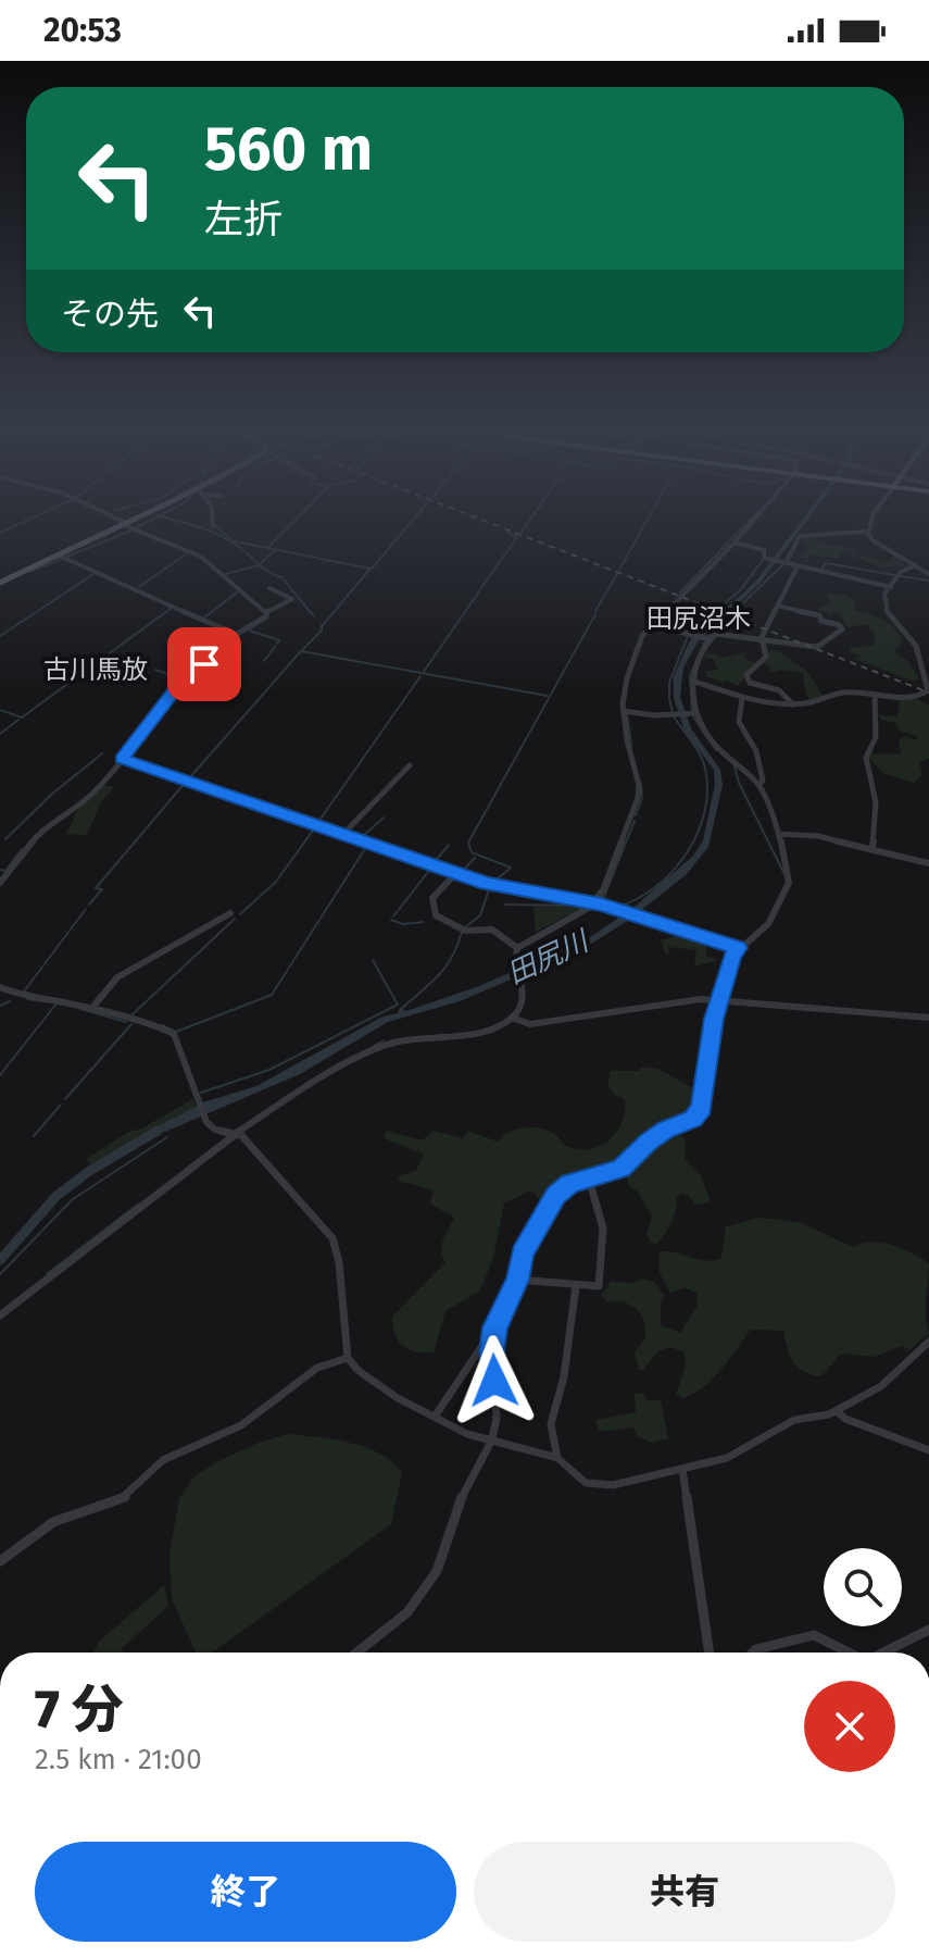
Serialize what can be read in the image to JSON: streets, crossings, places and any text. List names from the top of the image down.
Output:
{
  "districts": ["田尻沼木", "古川馬放"],
  "water": ["田尻川"],
  "page": {
    "status": "20:53",
    "turn": ["560 m", "左折"],
    "then": "その先",
    "heading": ["7 分", "2.5 km · 21:00"],
    "buttons": ["終了", "共有"]
  }
}
